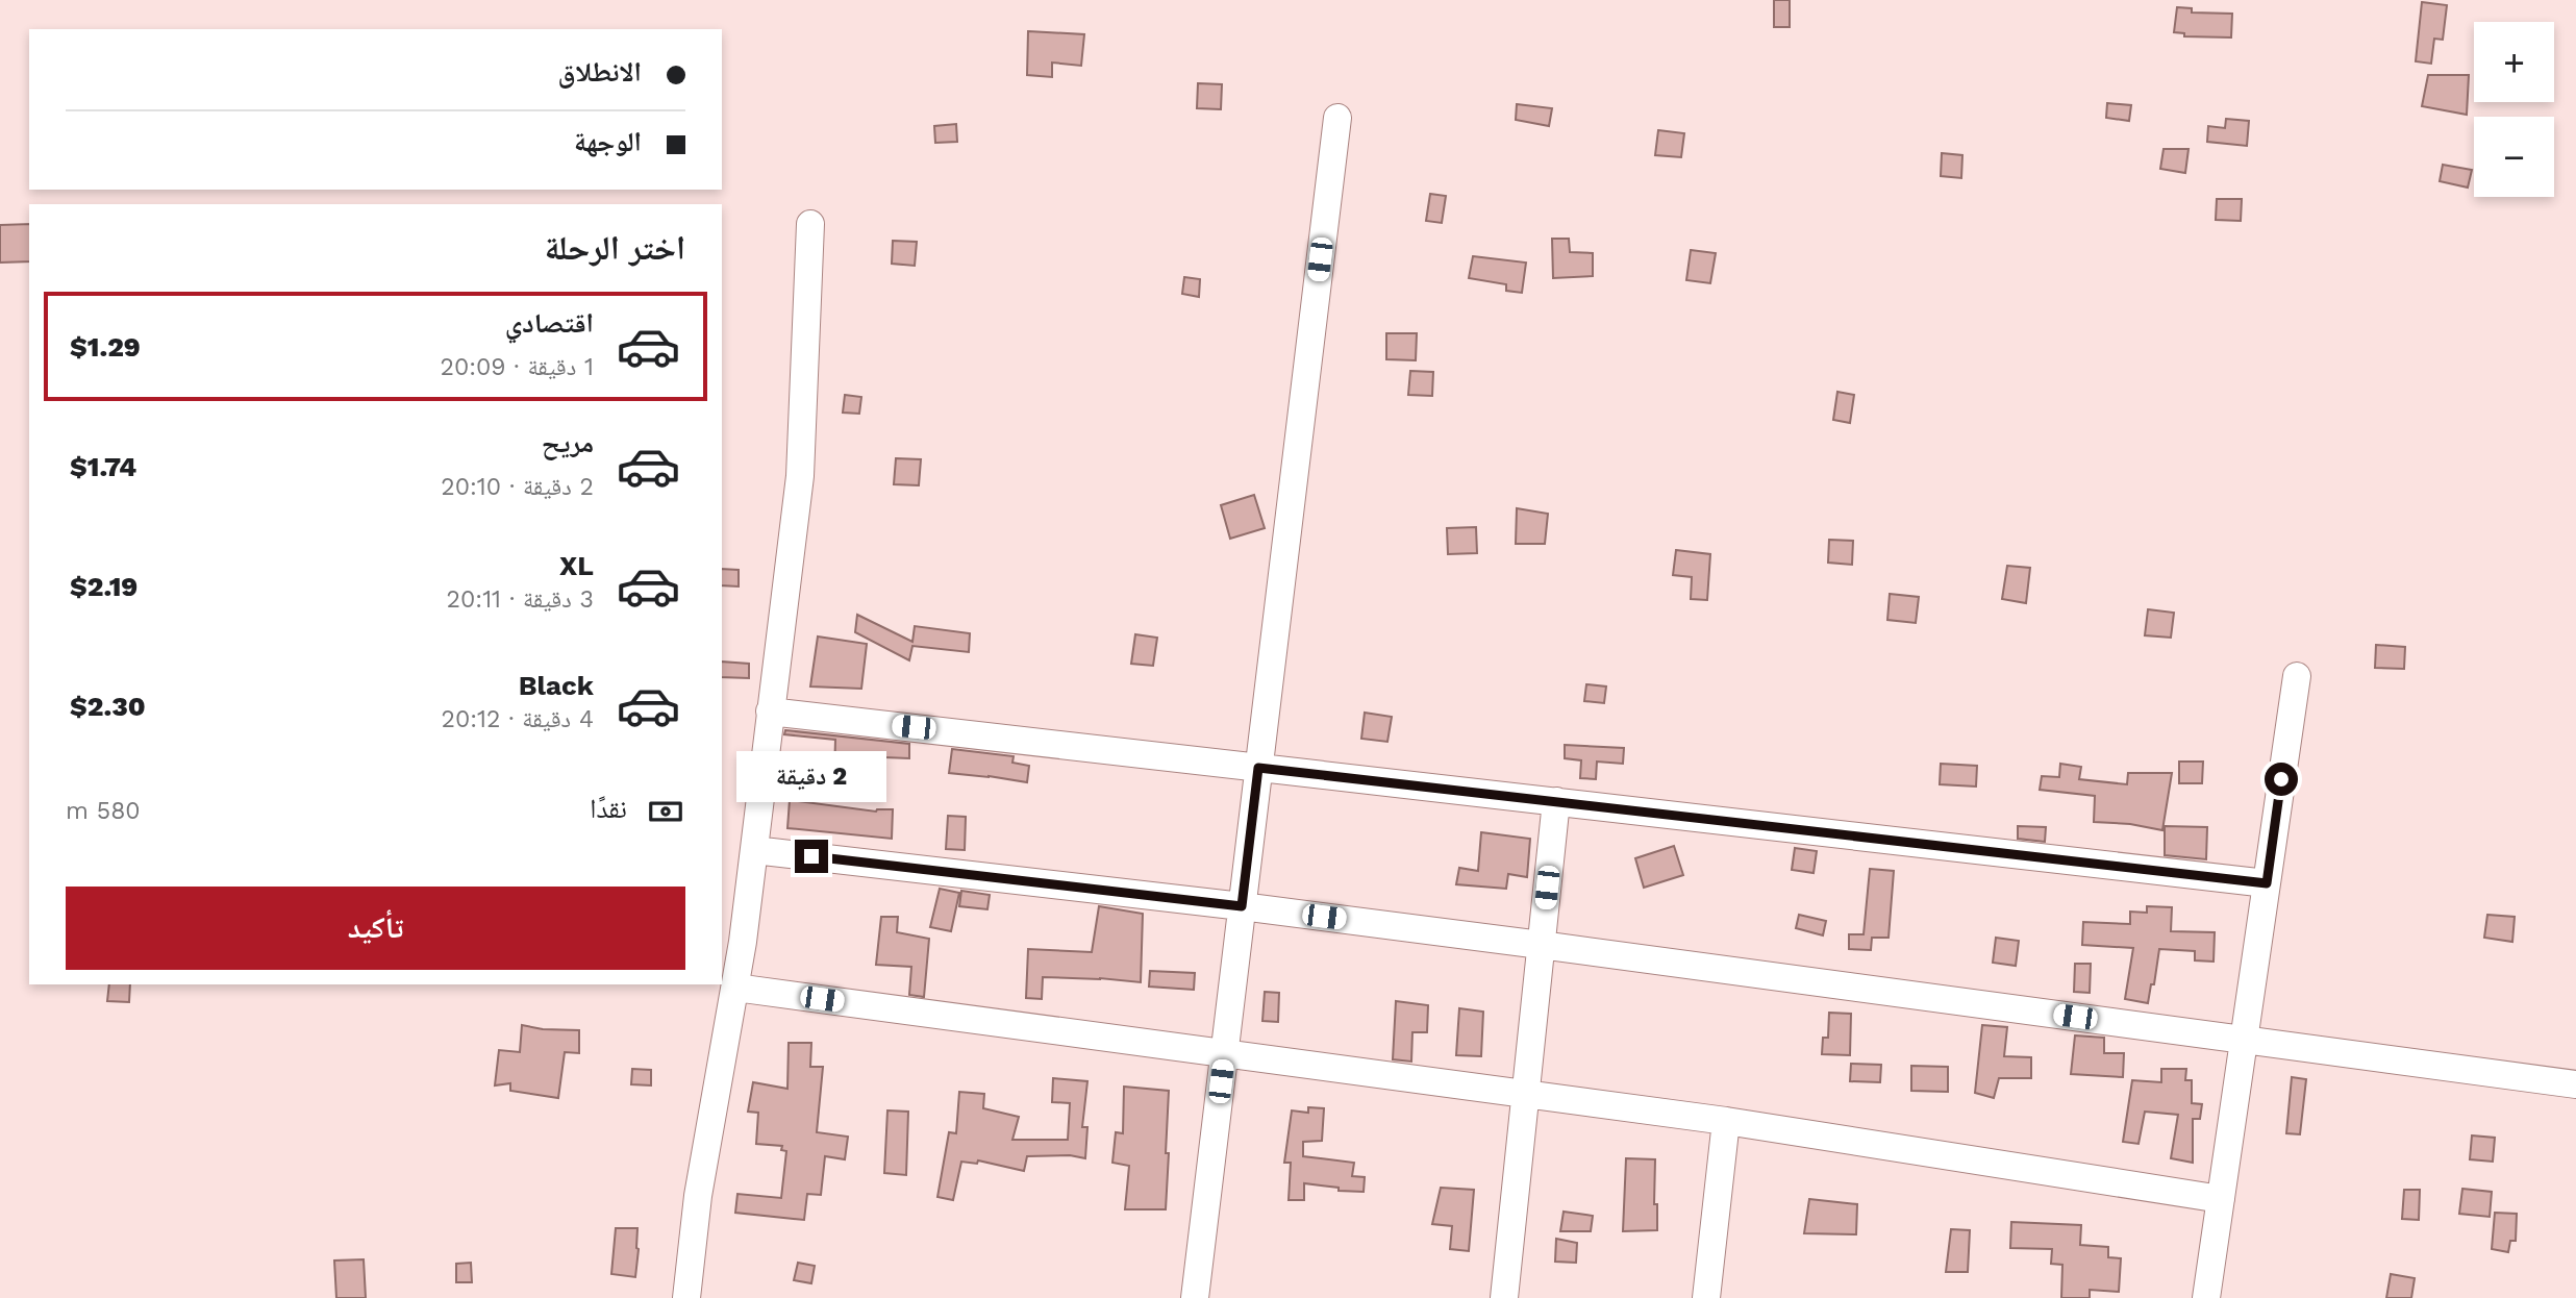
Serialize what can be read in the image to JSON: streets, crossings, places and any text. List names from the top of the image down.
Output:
{
  "page": {
    "map_buttons": ["+", "−"],
    "banner": ["الانطلاق", "الوجهة"],
    "heading": "اختر الرحلة",
    "list": [
      {
        "name": "اقتصادي",
        "note": "1 دقيقة · 20:09",
        "value": "$1.29"
      },
      {
        "name": "مريح",
        "note": "2 دقيقة · 20:10",
        "value": "$1.74"
      },
      {
        "name": "XL",
        "note": "3 دقيقة · 20:11",
        "value": "$2.19"
      },
      {
        "name": "Black",
        "note": "4 دقيقة · 20:12",
        "value": "$2.30"
      }
    ],
    "bubble": "2 دقيقة",
    "pay": ["نقدًا", "580 m"],
    "buttons": "تأكيد"
  }
}
